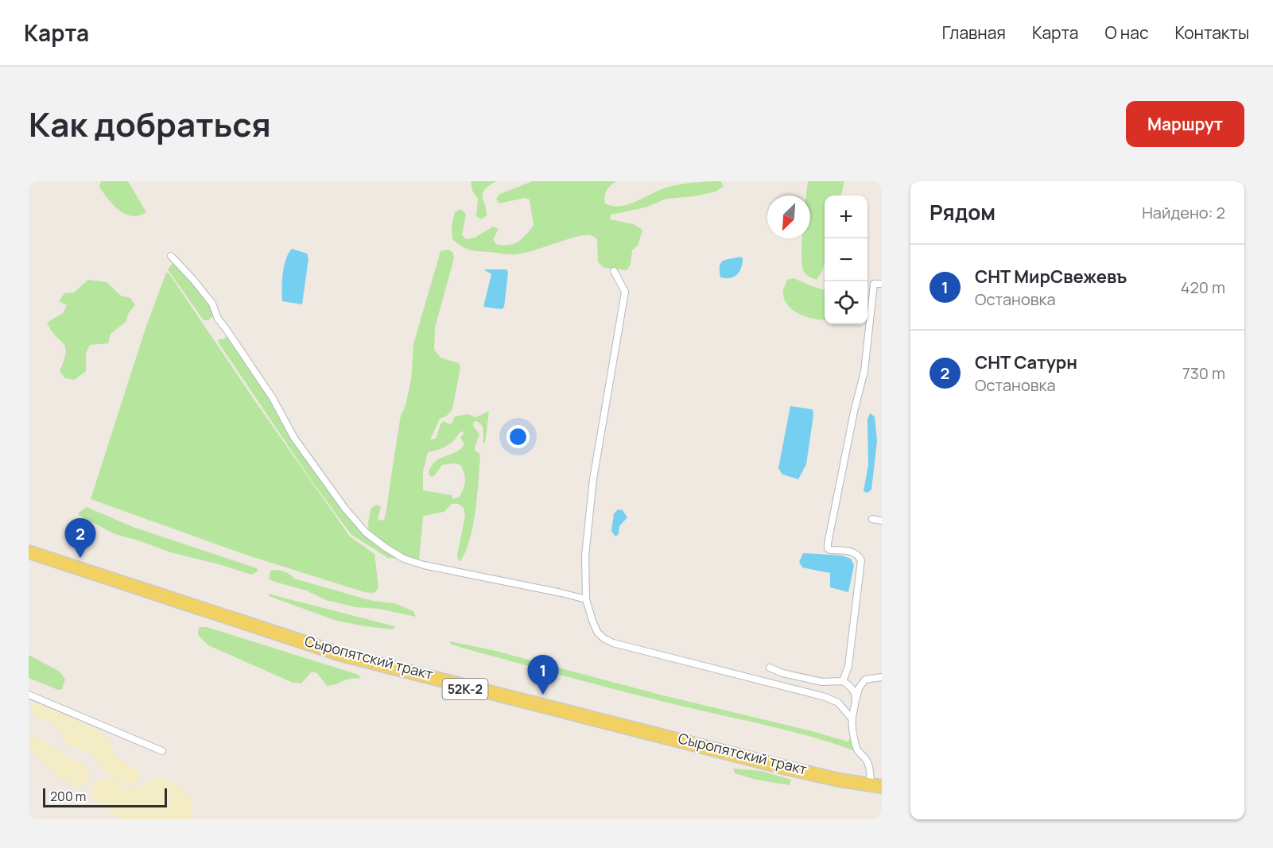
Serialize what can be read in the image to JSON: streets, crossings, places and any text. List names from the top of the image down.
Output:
{
  "streets": {
    "main road": ["Сыропятский тракт", "52К-2"]
  },
  "scale_bar": "200 m",
  "north": "bottom left",
  "page": {
    "header": "Карта",
    "nav": [
      "Главная",
      "Карта",
      "О нас",
      "Контакты"
    ],
    "title": "Как добраться",
    "buttons": "Маршрут",
    "heading": ["Рядом", "Найдено: 2"],
    "map_buttons": ["+", "−"],
    "list": [
      {
        "mark": "1",
        "name": "СНТ МирСвежевъ",
        "note": "Остановка",
        "value": "420 m"
      },
      {
        "mark": "2",
        "name": "СНТ Сатурн",
        "note": "Остановка",
        "value": "730 m"
      }
    ],
    "pins": ["2", "1"],
    "scale": "200 m"
  }
}
